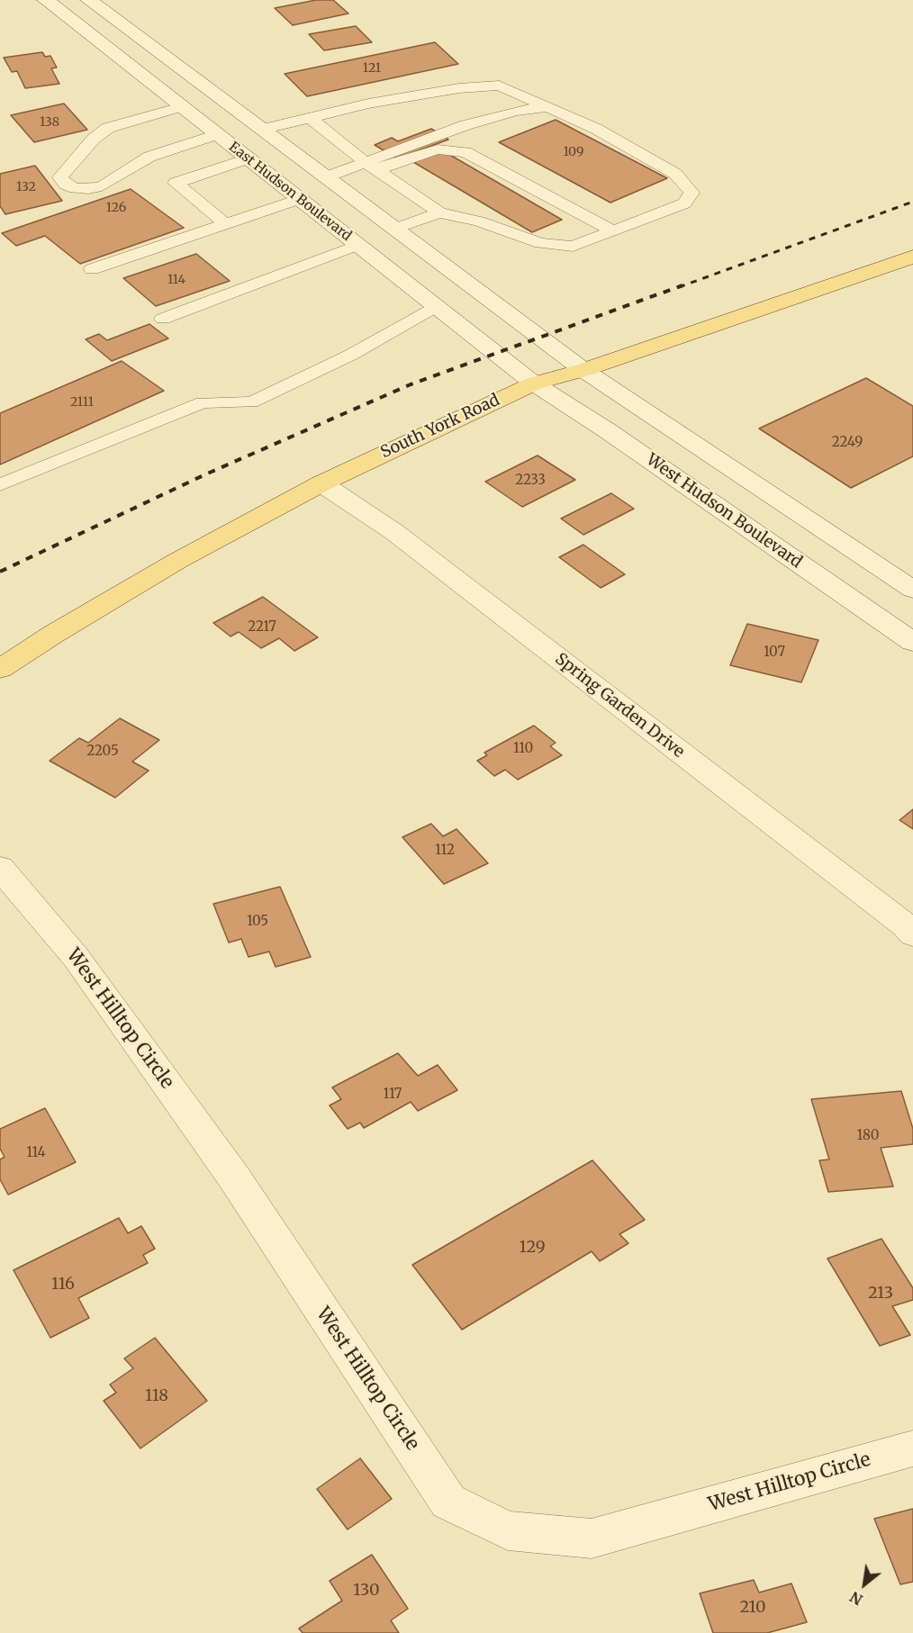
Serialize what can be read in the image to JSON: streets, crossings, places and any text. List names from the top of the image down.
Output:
{
  "streets": {
    "main road": [
      "East Hudson Boulevard",
      "South York Road",
      "West Hudson Boulevard",
      "Spring Garden Drive",
      "West Hilltop Circle"
    ]
  },
  "crossings": [
    ["East Hudson Boulevard", "South York Road"],
    ["East Hudson Boulevard", "West Hudson Boulevard"],
    ["South York Road", "West Hudson Boulevard"],
    ["South York Road", "Spring Garden Drive"]
  ],
  "house_numbers": [
    "121",
    "138",
    "109",
    "132",
    "126",
    "114",
    "2111",
    "2249",
    "2233",
    "2217",
    "107",
    "110",
    "2205",
    "112",
    "105",
    "117",
    "180",
    "114",
    "129",
    "116",
    "213",
    "118",
    "130",
    "210"
  ],
  "north": "bottom left"
}
